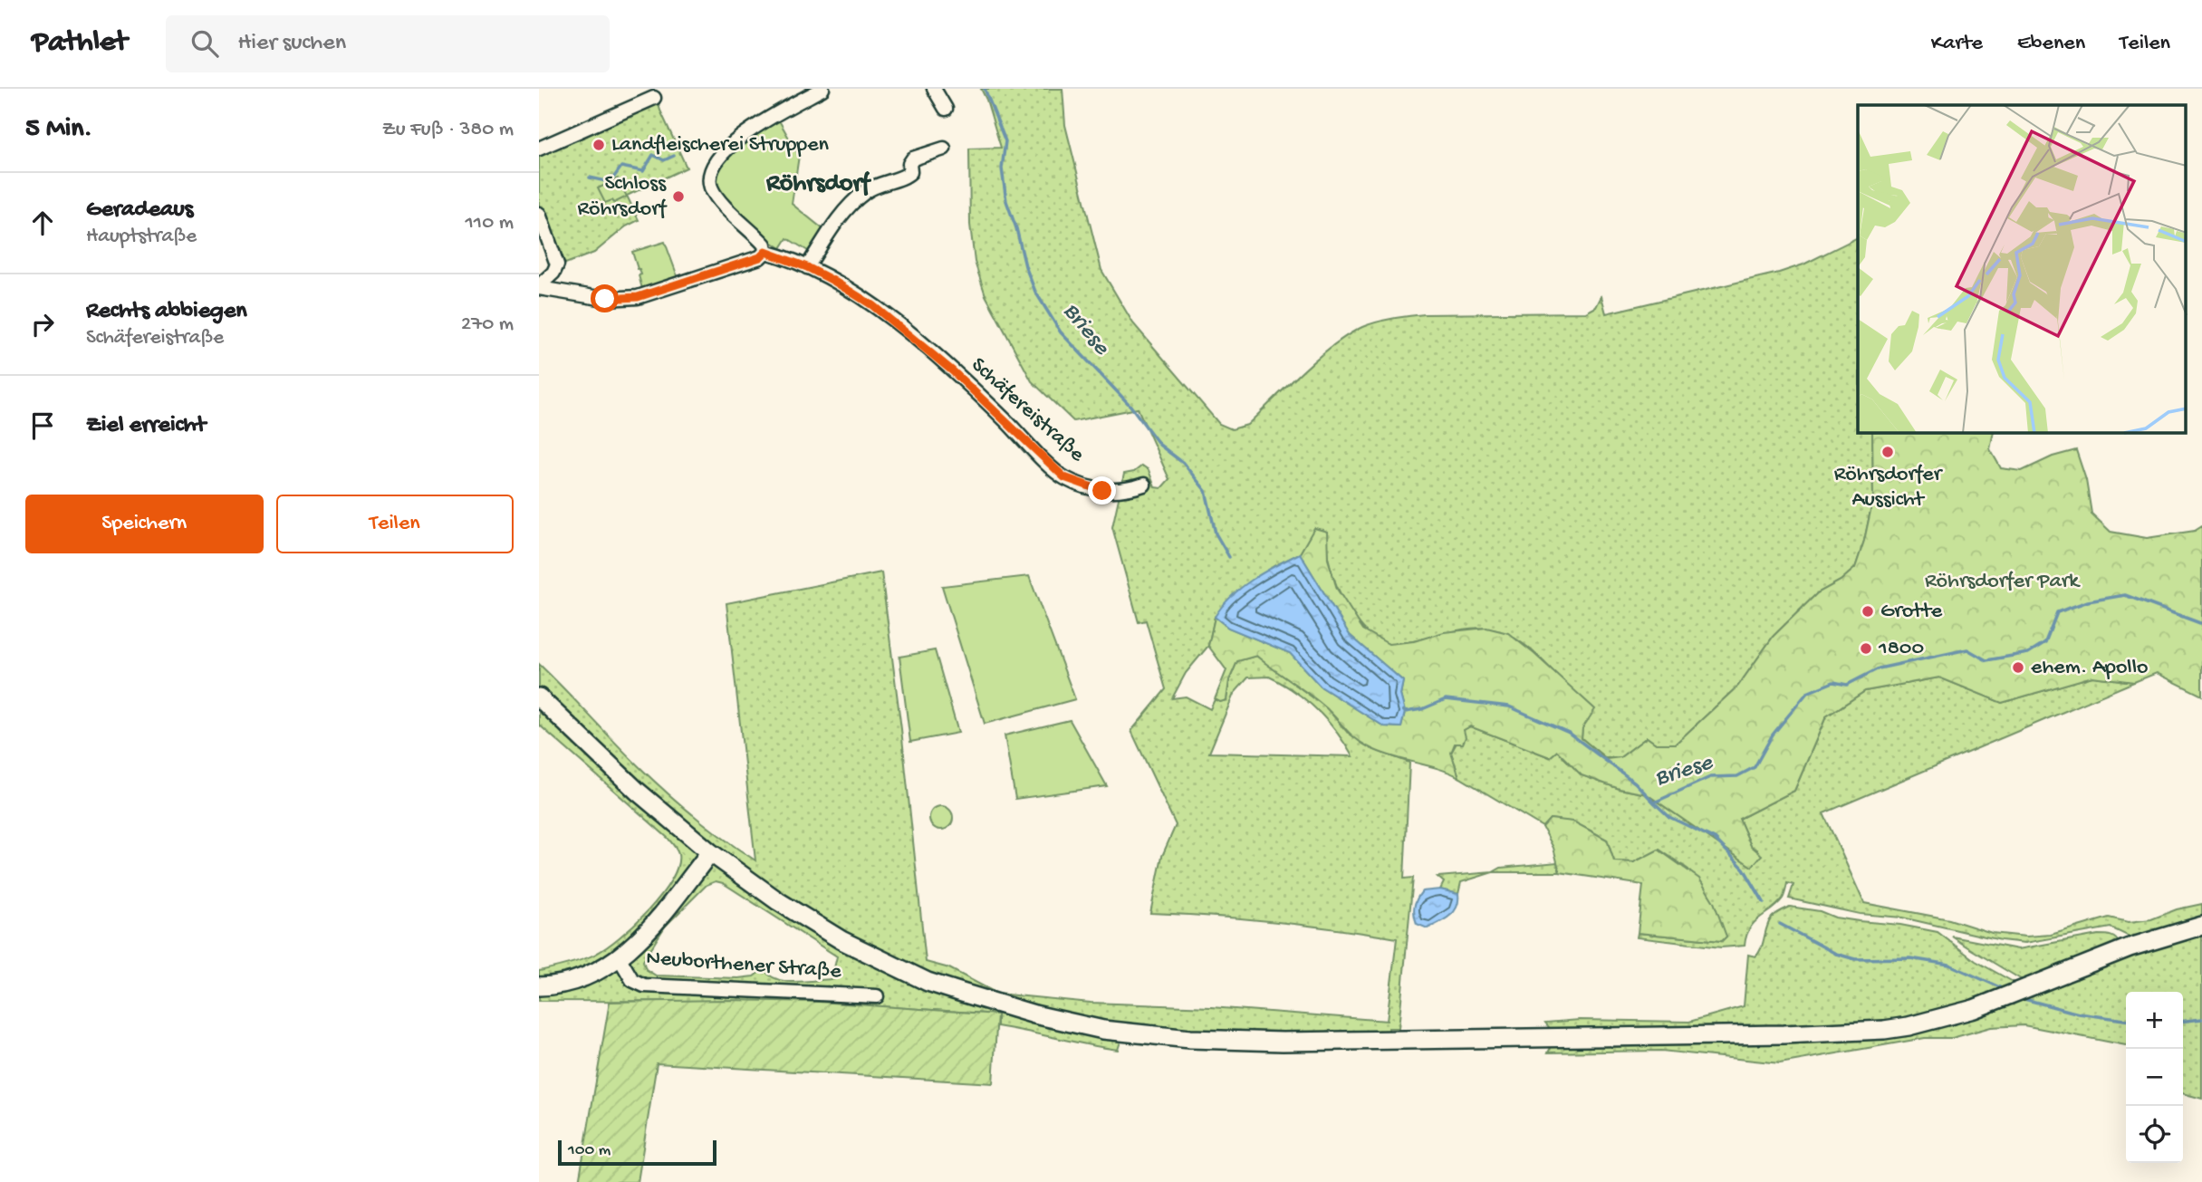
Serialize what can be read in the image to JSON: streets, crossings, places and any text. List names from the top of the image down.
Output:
{
  "streets": {
    "main road": ["Neuborthener Straße"],
    "street": ["Schäfereistraße"]
  },
  "districts": ["Röhrsdorf"],
  "water": ["Briese"],
  "parks": ["Röhrsdorfer Park"],
  "places": [
    "Landfleischerei Struppen",
    "Schloss Röhrsdorf",
    "Röhrsdorfer Aussicht",
    "Grotte",
    "1800",
    "ehem. Apollo"
  ],
  "scale_bar": "100 m",
  "page": {
    "header": "Pathlet",
    "search": "Hier suchen",
    "nav": ["Karte", "Ebenen", "Teilen"],
    "heading": ["5 Min.", "Zu Fuß · 380 m"],
    "list": [
      ["Geradeaus", "Hauptstraße", "110 m"],
      ["Rechts abbiegen", "Schäfereistraße", "270 m"],
      "Ziel erreicht"
    ],
    "buttons": ["Speichern", "Teilen"],
    "map_buttons": ["+", "−"],
    "scale": "100 m"
  }
}
